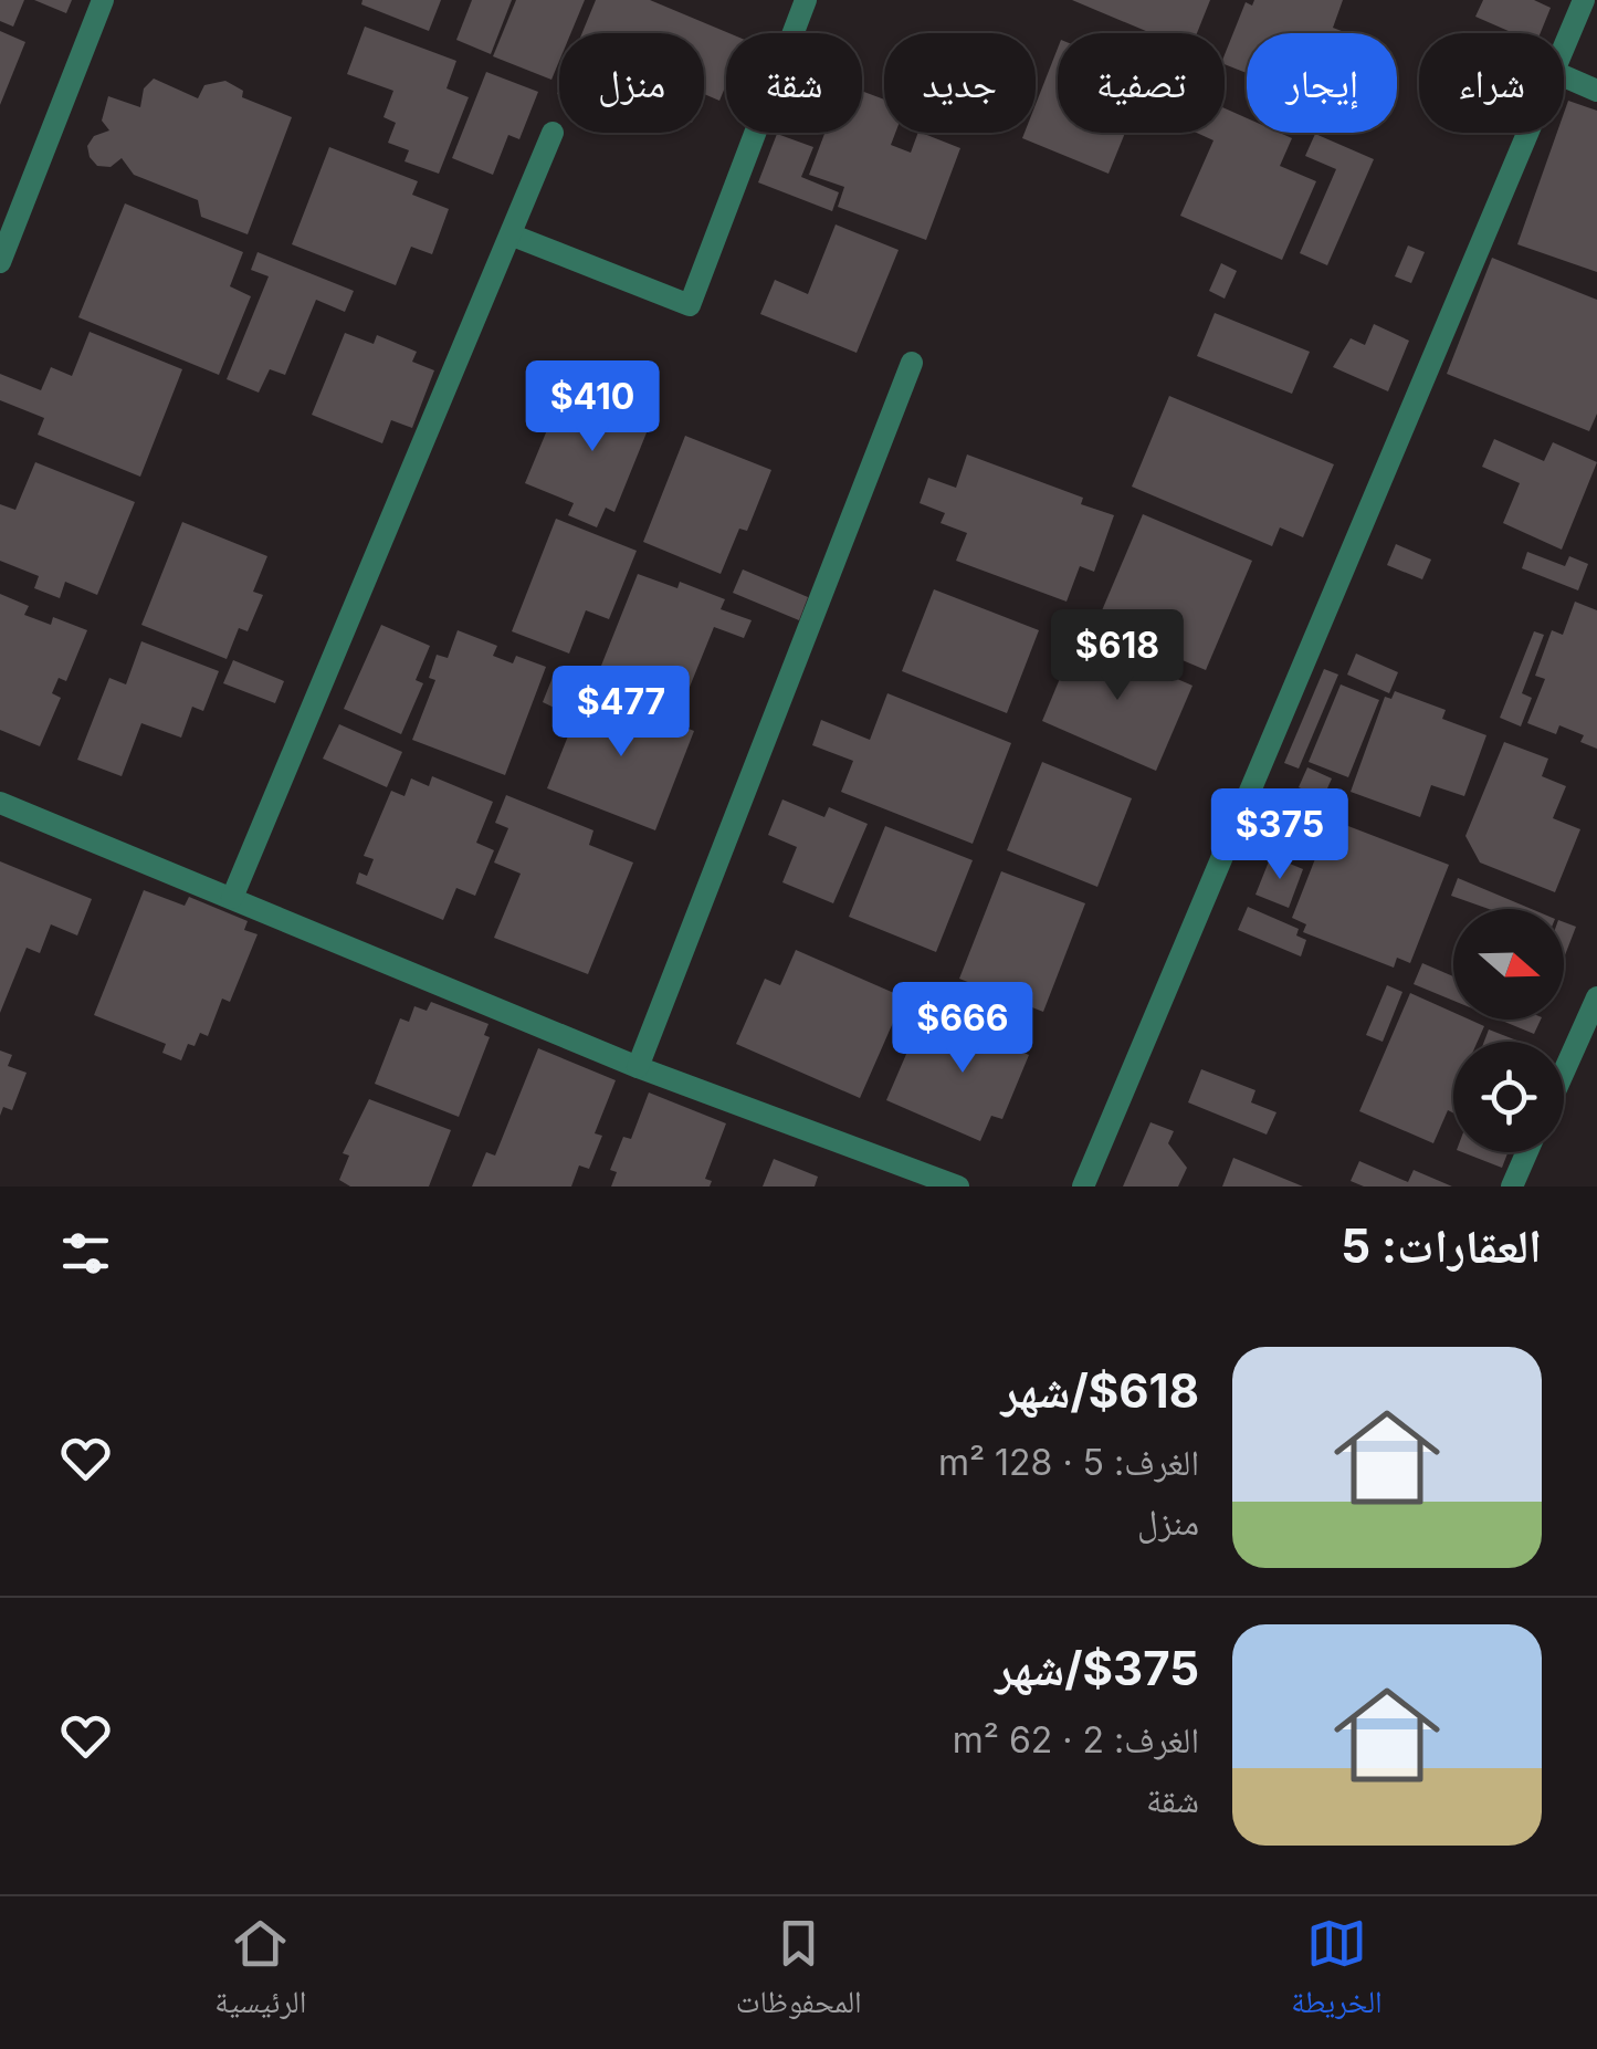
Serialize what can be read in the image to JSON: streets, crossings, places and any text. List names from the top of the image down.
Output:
{
  "north": "right",
  "page": {
    "chip": [
      "شراء",
      "إيجار",
      "تصفية",
      "جديد",
      "شقة",
      "منزل"
    ],
    "price": [
      "$410",
      "$618",
      "$477",
      "$375",
      "$666"
    ],
    "heading": "العقارات: 5",
    "list": [
      {
        "name": "$618/شهر",
        "note": "الغرف: 5 · 128 m² · منزل"
      },
      {
        "name": "$375/شهر",
        "note": "الغرف: 2 · 62 m² · شقة"
      }
    ],
    "tabs": ["الخريطة", "المحفوظات", "الرئيسية"]
  }
}
